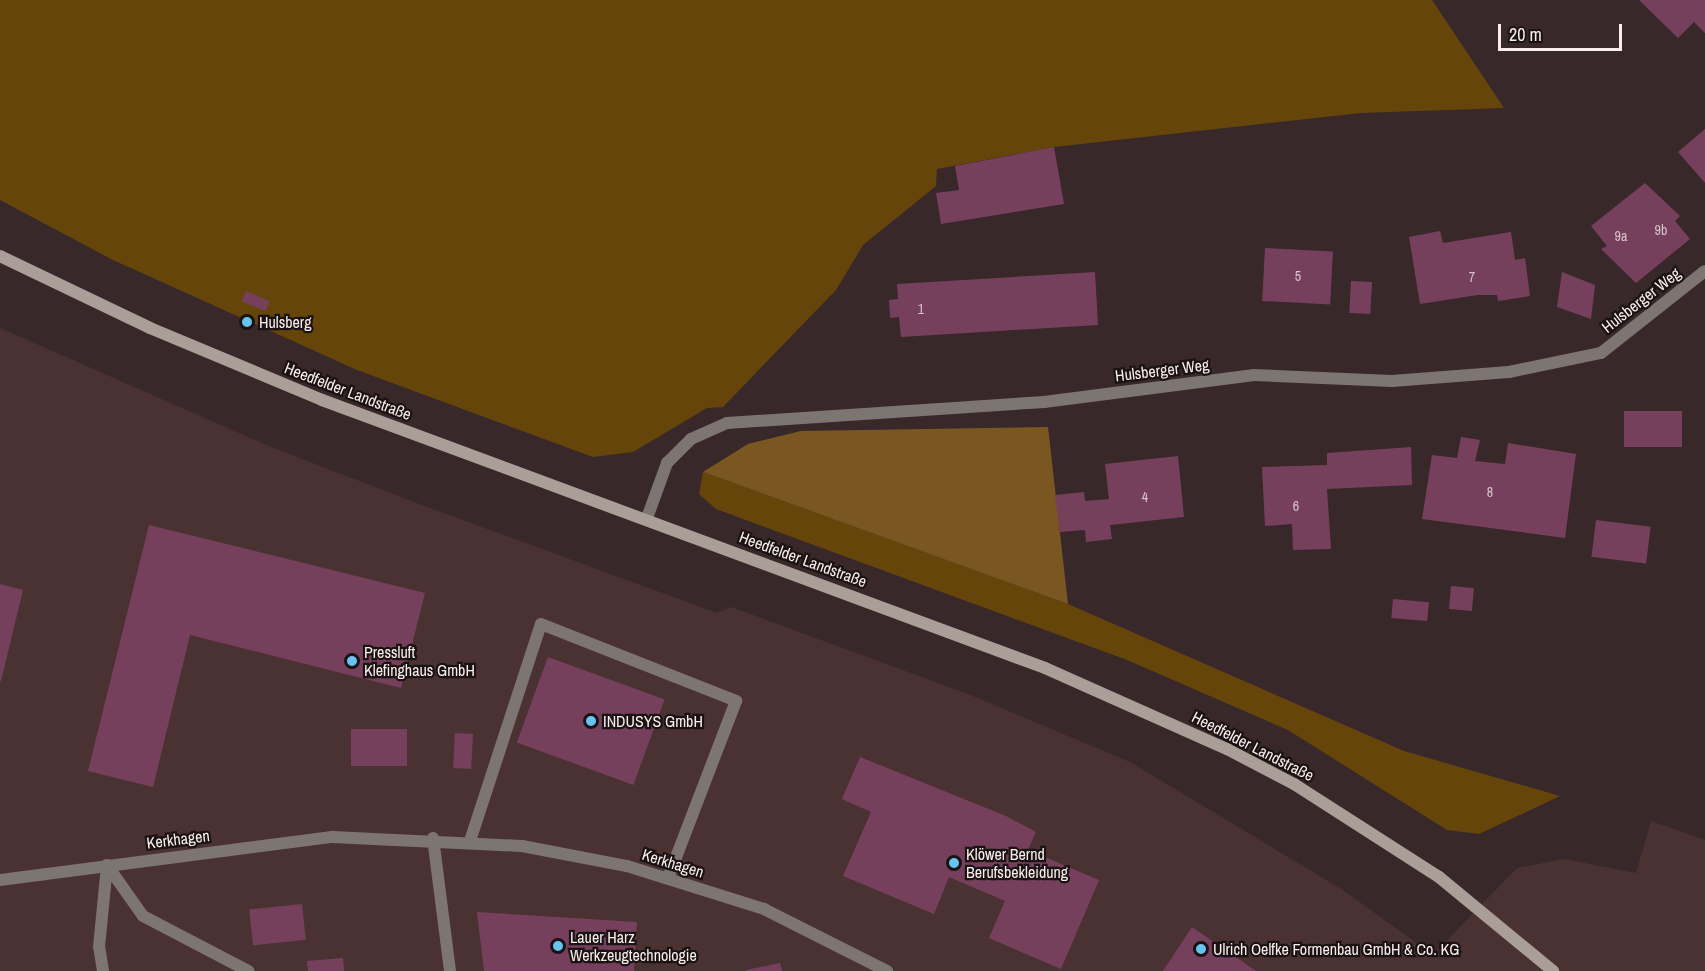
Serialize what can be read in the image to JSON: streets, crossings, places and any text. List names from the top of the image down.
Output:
{
  "streets": {
    "main road": ["Heedfelder Landstraße"],
    "street": ["Hulsberger Weg", "Kerkhagen"]
  },
  "crossings": [
    ["Hulsberger Weg", "Heedfelder Landstraße"]
  ],
  "places": [
    "Hulsberg",
    "Pressluft Klefinghaus GmbH",
    "INDUSYS GmbH",
    "Klöwer Bernd Berufsbekleidung",
    "Lauer Harz Werkzeugtechnologie",
    "Ulrich Oelfke Formenbau GmbH & Co. KG"
  ],
  "house_numbers": [
    "9b",
    "9a",
    "5",
    "7",
    "1",
    "8",
    "4",
    "6"
  ],
  "scale_bar": "20 m"
}
